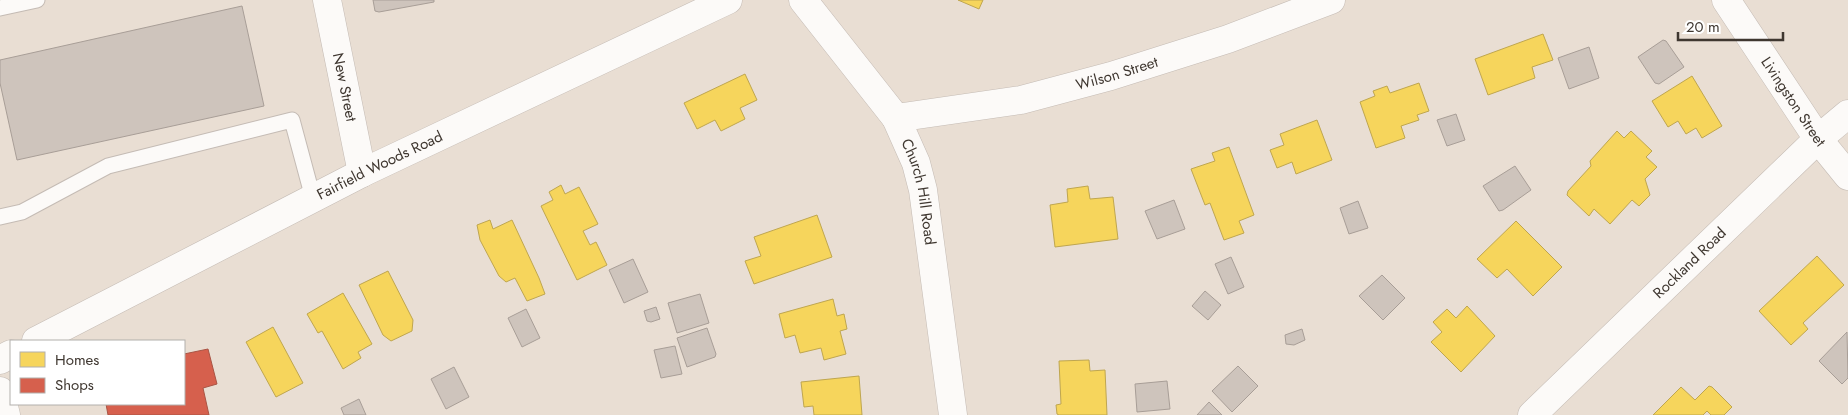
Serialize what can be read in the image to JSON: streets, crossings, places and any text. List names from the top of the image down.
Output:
{
  "streets": {
    "main road": [
      "Wilson Street",
      "New Street",
      "Livingston Street",
      "Fairfield Woods Road",
      "Church Hill Road",
      "Rockland Road"
    ]
  },
  "crossings": [
    ["Wilson Street", "Church Hill Road"],
    ["New Street", "Fairfield Woods Road"],
    ["Livingston Street", "Rockland Road"]
  ],
  "legend": ["Homes", "Shops"],
  "scale_bar": "20 m"
}
